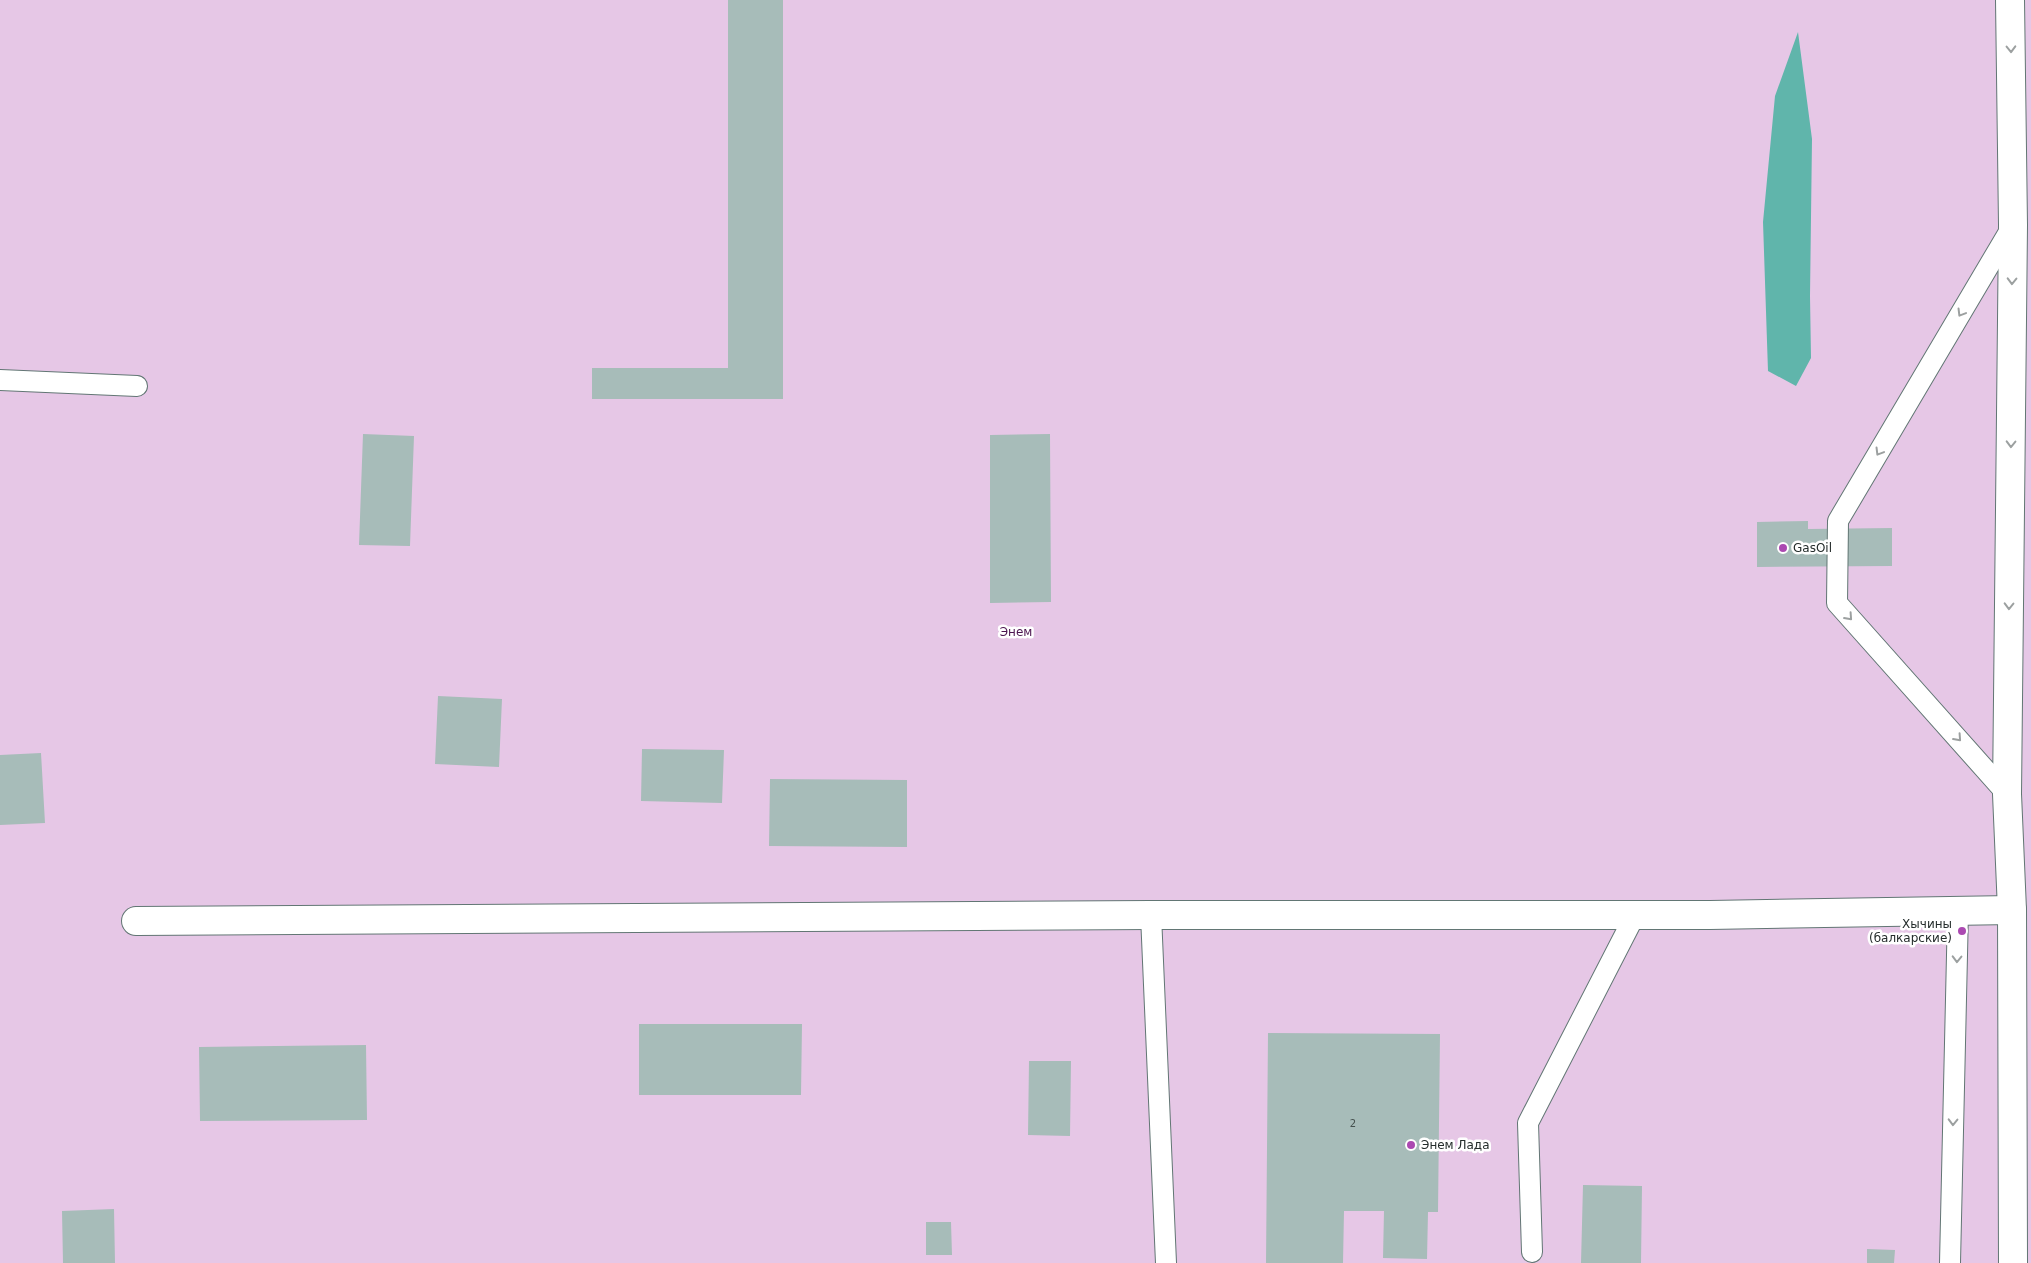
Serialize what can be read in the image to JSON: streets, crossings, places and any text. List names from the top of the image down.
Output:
{
  "parks": ["Энем"],
  "places": ["GasOil", "Хычины (балкарские)", "Энем Лада"],
  "house_numbers": ["2"]
}
